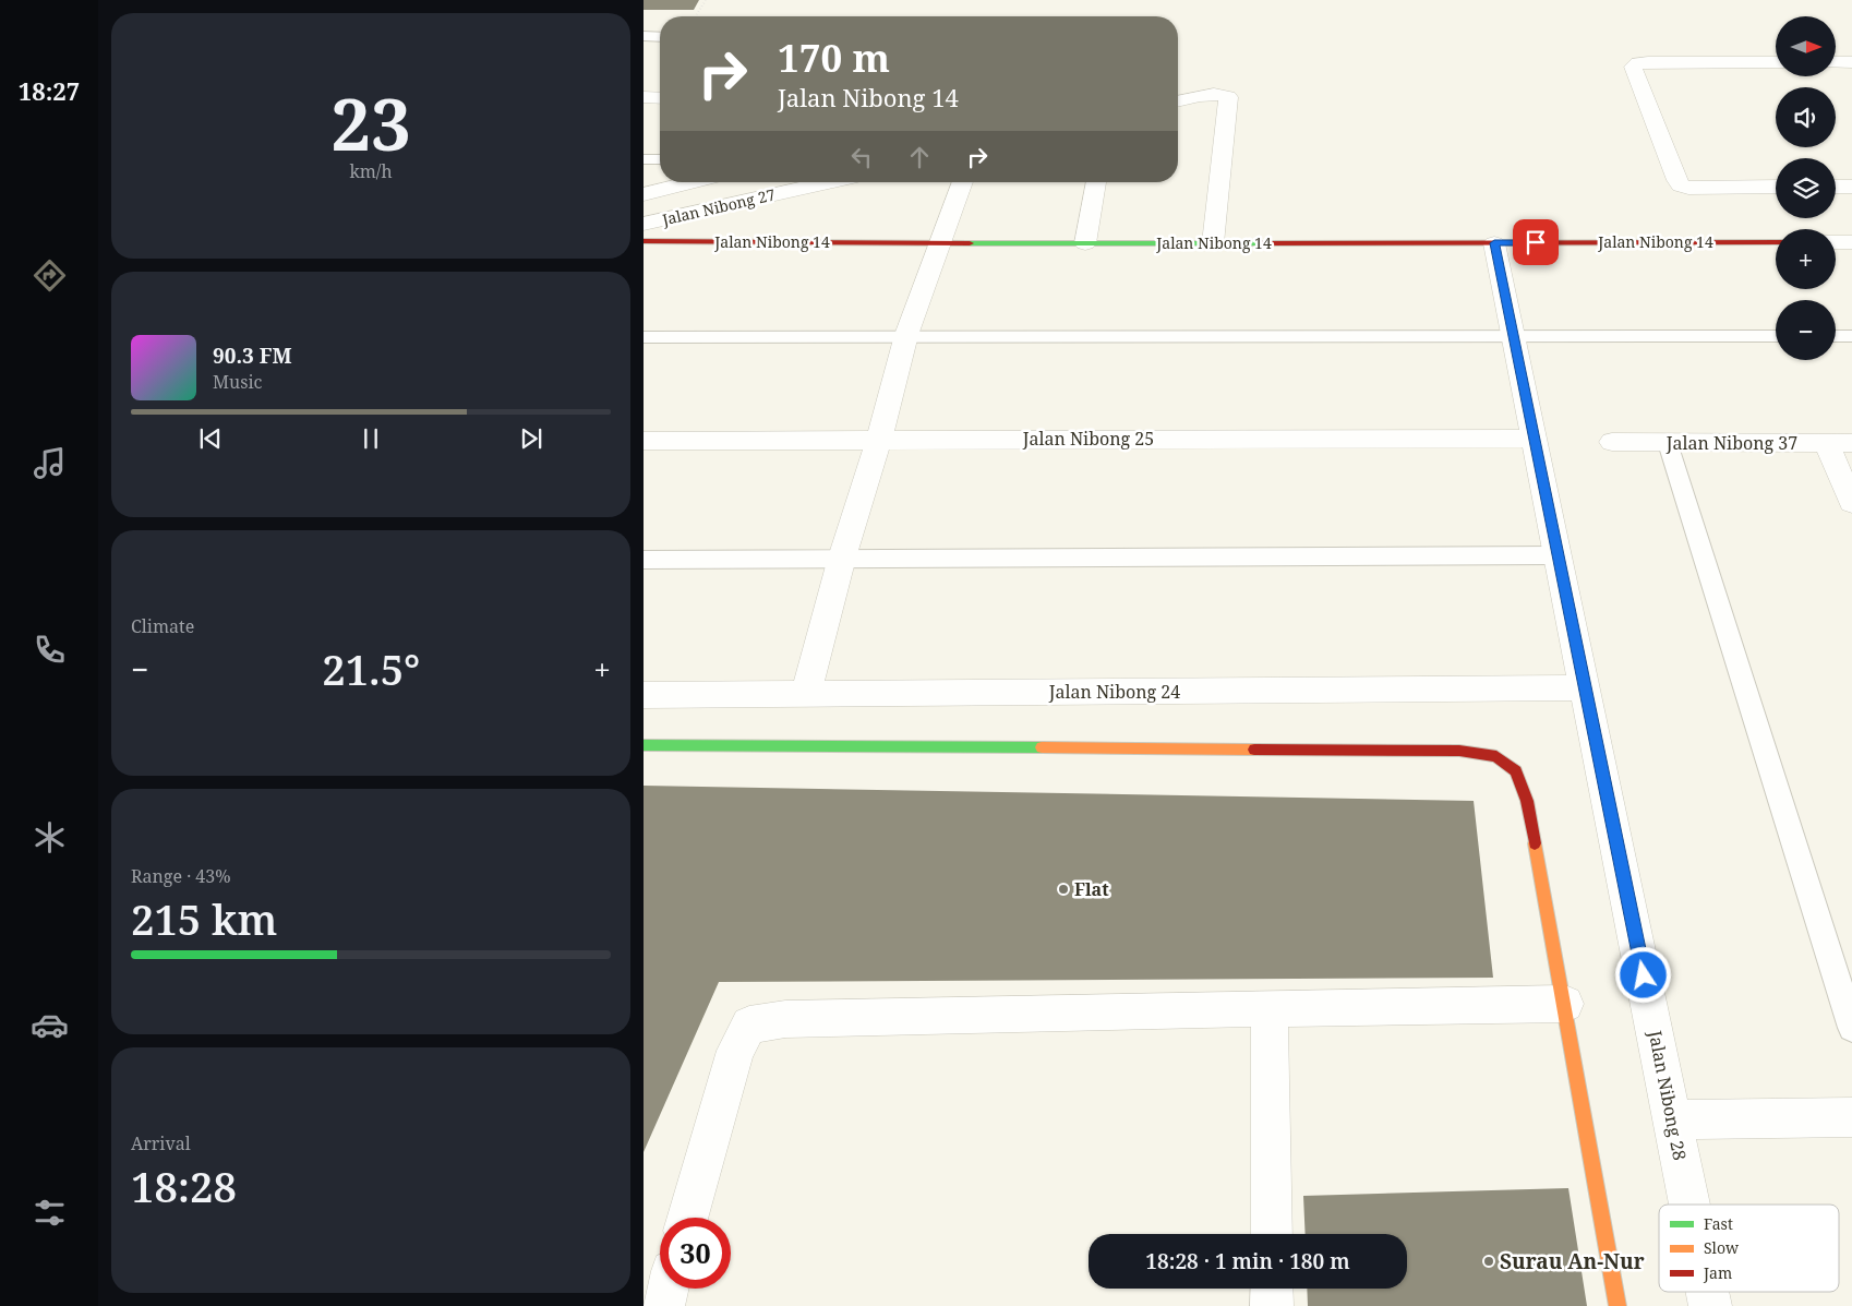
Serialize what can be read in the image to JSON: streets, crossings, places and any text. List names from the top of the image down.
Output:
{
  "streets": {
    "street": [
      "Jalan Nibong 27",
      "Jalan Nibong 14",
      "Jalan Nibong 25",
      "Jalan Nibong 37",
      "Jalan Nibong 24",
      "Jalan Nibong 28"
    ]
  },
  "crossings": [
    ["Jalan Nibong 14", "Jalan Nibong 28"],
    ["Jalan Nibong 25", "Jalan Nibong 28"],
    ["Jalan Nibong 24", "Jalan Nibong 28"]
  ],
  "places": ["Flat", "Surau An-Nur"],
  "legend": ["Fast", "Slow", "Jam"],
  "north": "right",
  "page": {
    "tabs": "18:27",
    "tile": [
      ["23", "km/h"],
      "Climate",
      ["Range · 43%", "215 km"],
      ["Arrival", "18:28"]
    ],
    "map_buttons": ["+", "−"],
    "turn": ["170 m", "Jalan Nibong 14"],
    "song": ["90.3 FM", "Music"],
    "heat": ["−", "21.5°", "+"],
    "limit": "30",
    "trip": "18:28 · 1 min · 180 m"
  }
}
